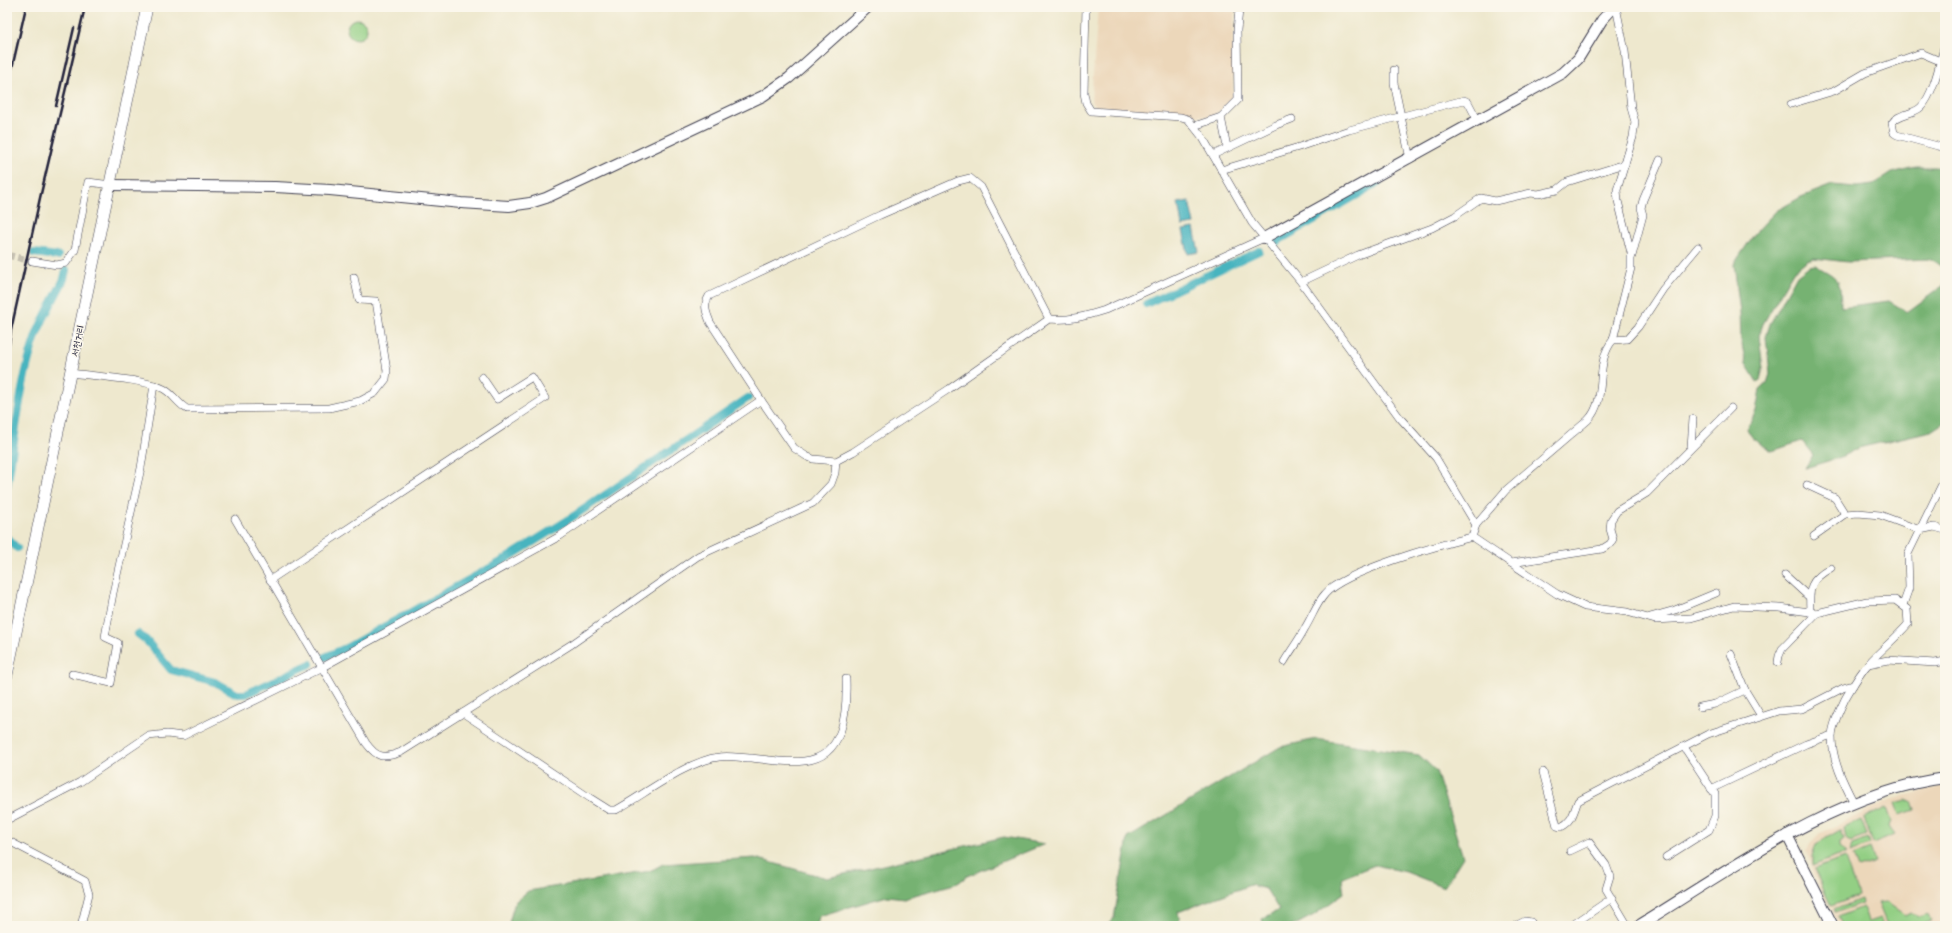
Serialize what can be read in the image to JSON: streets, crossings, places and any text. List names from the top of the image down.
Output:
{
  "streets": {
    "main road": ["서천거리"]
  }
}
